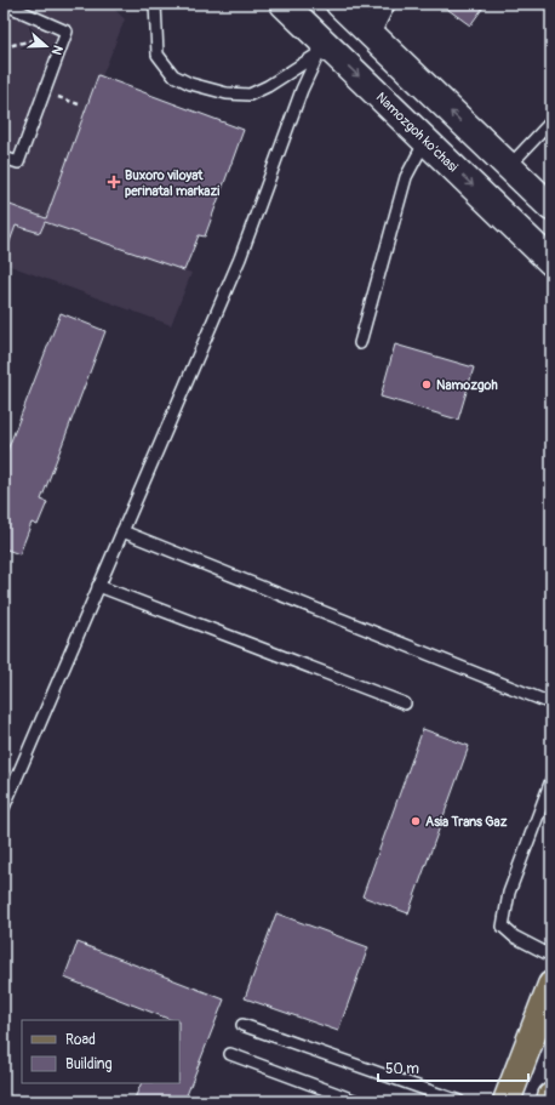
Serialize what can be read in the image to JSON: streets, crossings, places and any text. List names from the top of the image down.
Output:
{
  "streets": {
    "main road": ["Namozgoh ko'chasi"]
  },
  "places": {
    "health": ["Buxoro viloyat perinatal markazi"],
    "other": ["Namozgoh", "Asia Trans Gaz"]
  },
  "legend": ["Road", "Building"],
  "scale_bar": "50 m",
  "north": "right"
}
